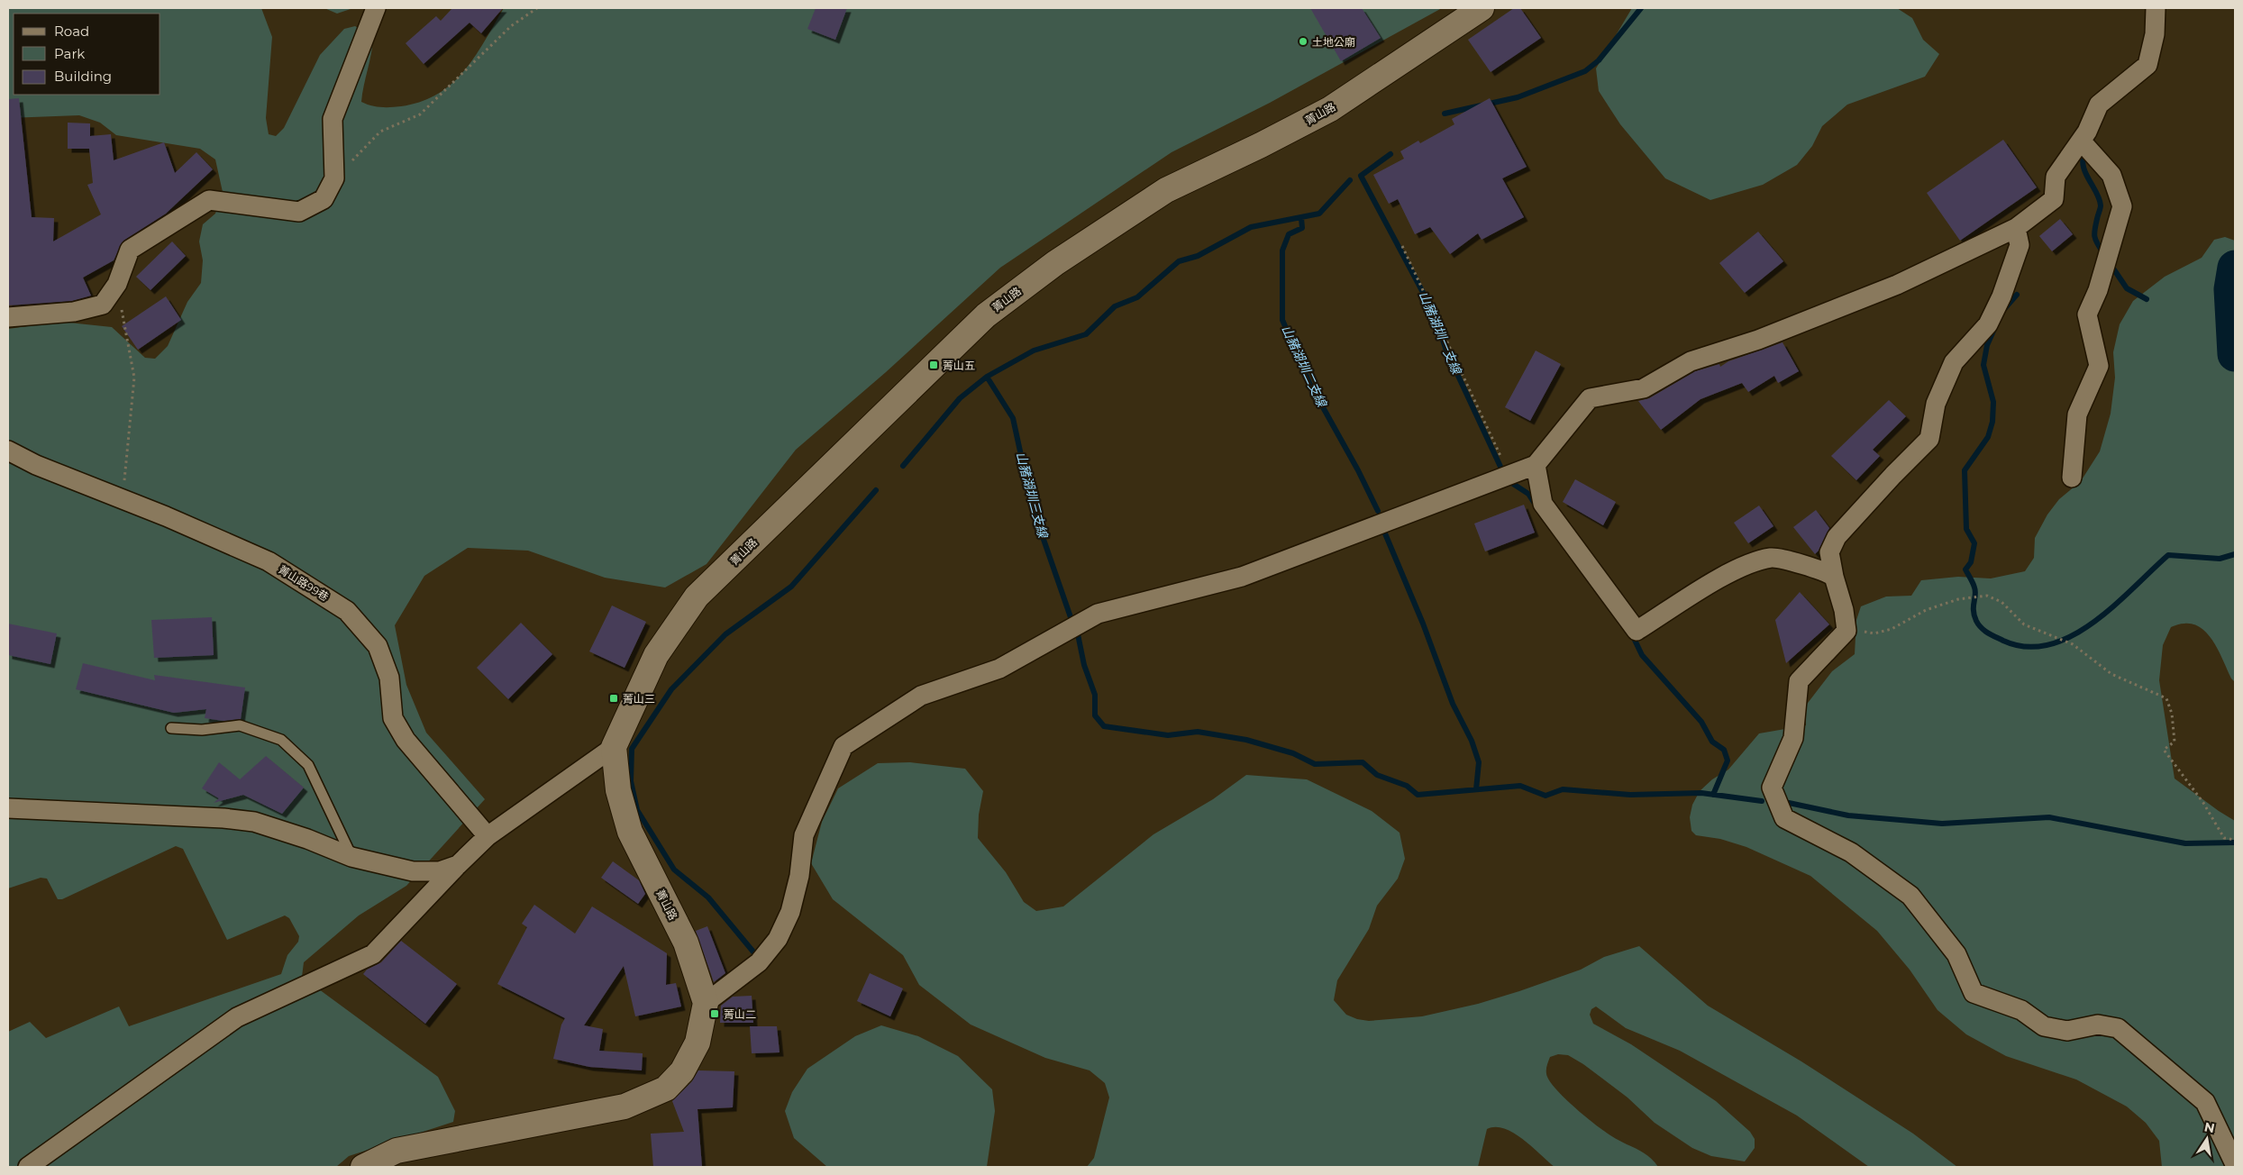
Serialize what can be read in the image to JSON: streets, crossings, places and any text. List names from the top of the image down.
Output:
{
  "streets": {
    "street": ["菁山路", "菁山路99巷"]
  },
  "water": ["山豬湖圳一支線", "山豬湖圳二支線", "山豬湖圳三支線"],
  "places": {
    "other": ["土地公廟"],
    "transit": ["菁山五", "菁山三", "菁山二"]
  },
  "legend": ["Road", "Park", "Building"],
  "north": "top"
}
